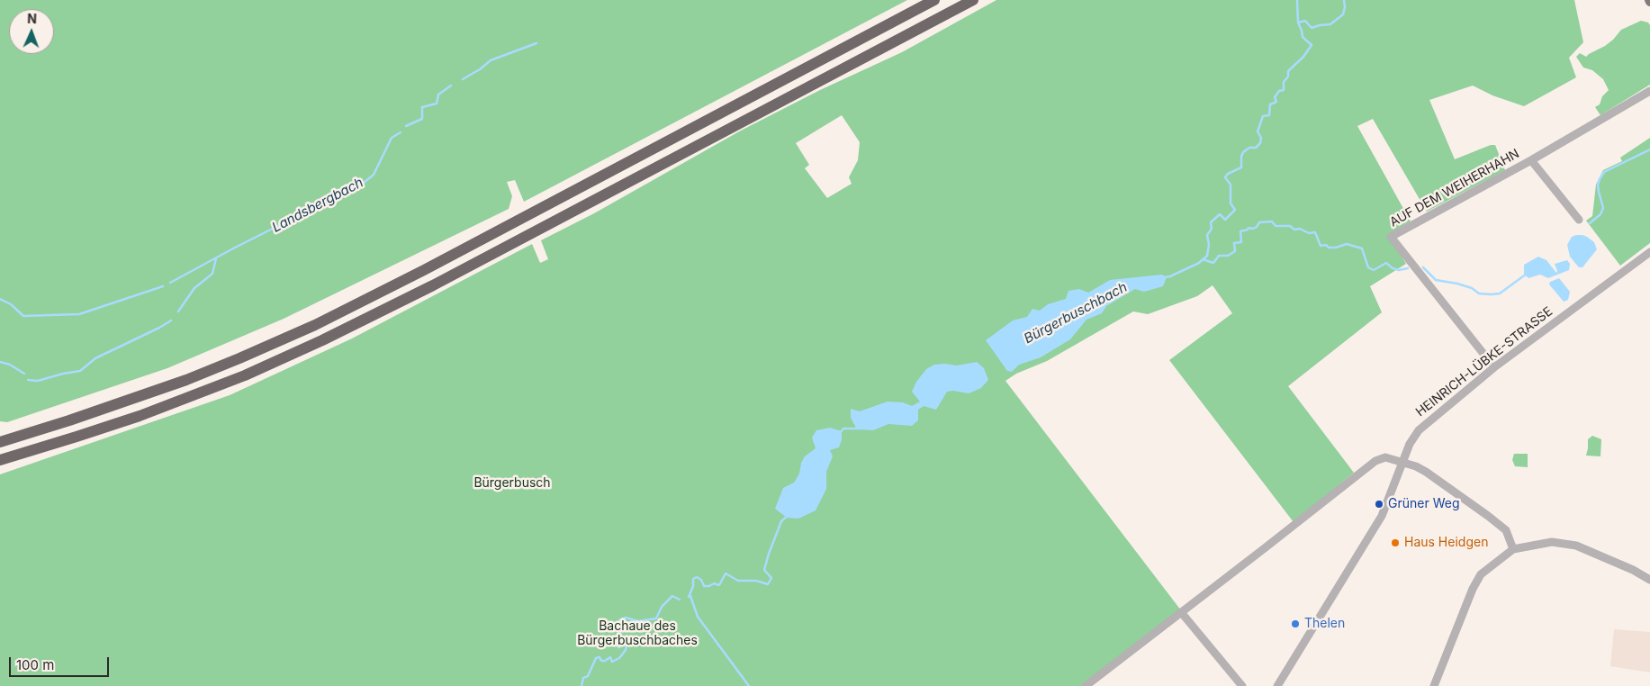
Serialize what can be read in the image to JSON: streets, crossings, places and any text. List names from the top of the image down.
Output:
{
  "streets": {
    "street": ["AUF DEM WEIHERHAHN", "HEINRICH-LÜBKE-STRASSE"]
  },
  "crossings": [
    ["AUF DEM WEIHERHAHN", "HEINRICH-LÜBKE-STRASSE"]
  ],
  "water": ["Landsbergbach", "Bürgerbuschbach"],
  "parks": ["Bürgerbusch", "Bachaue des Bürgerbuschbaches"],
  "places": ["Grüner Weg", "Haus Heidgen", "Thelen"],
  "scale_bar": "100 m",
  "north": "top"
}
